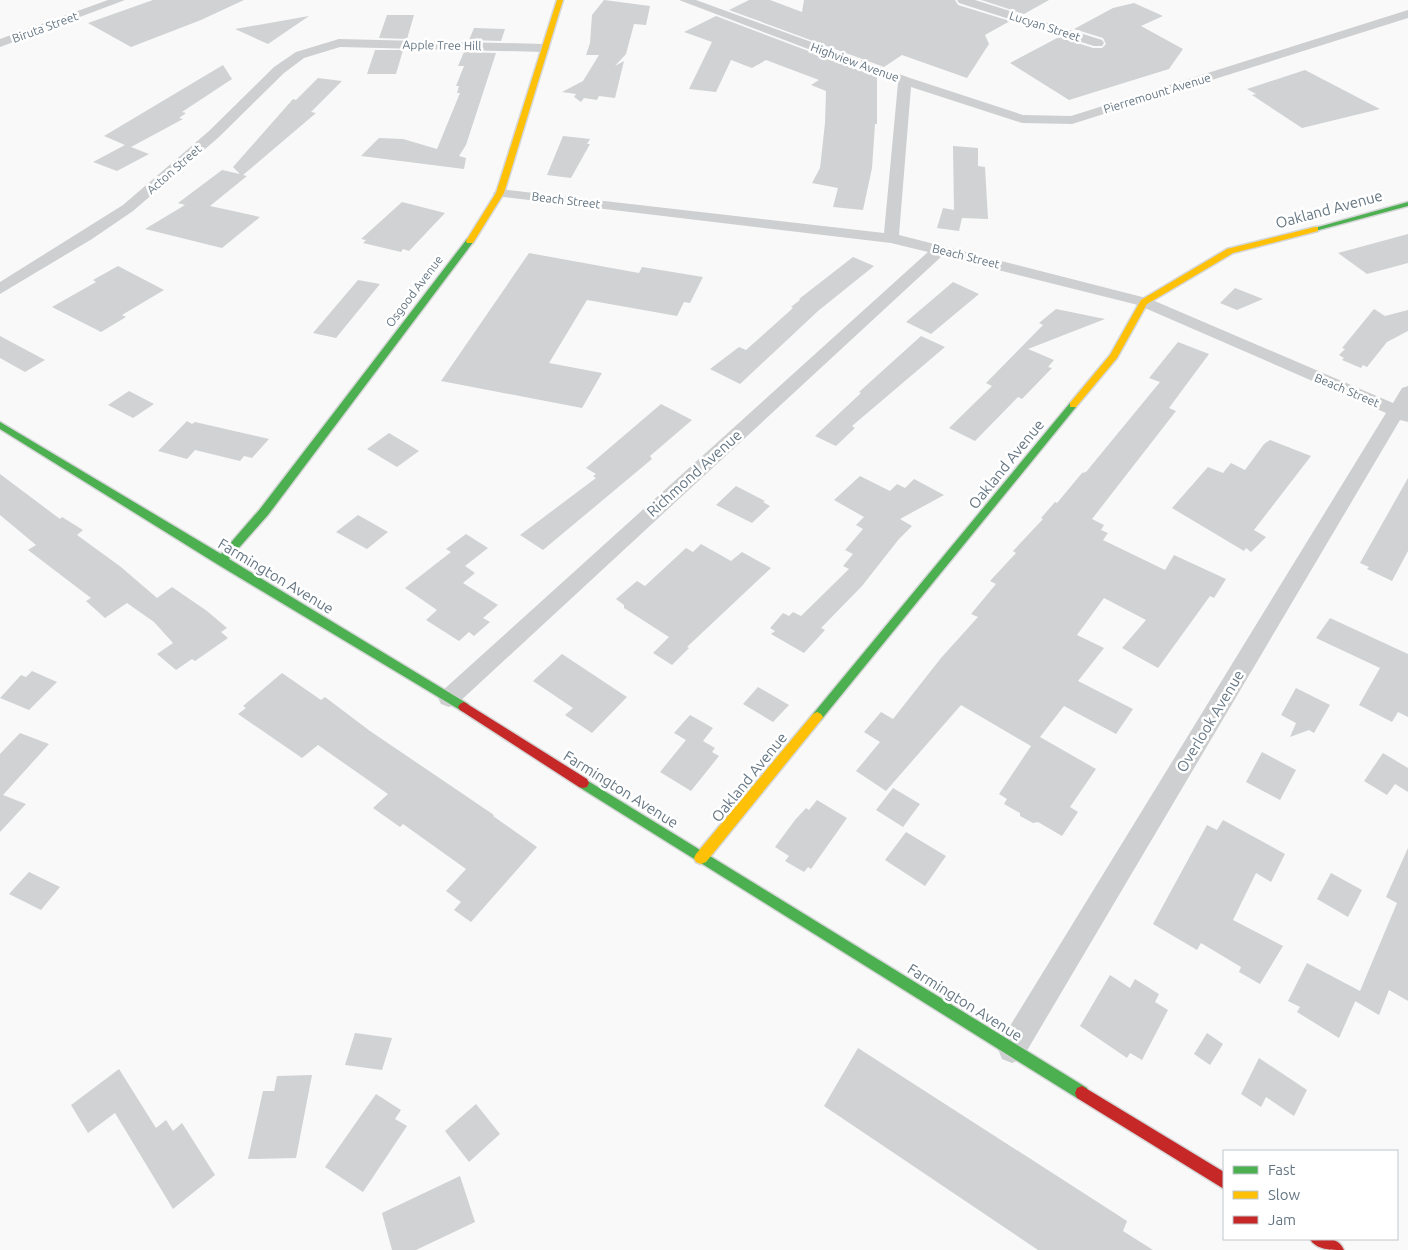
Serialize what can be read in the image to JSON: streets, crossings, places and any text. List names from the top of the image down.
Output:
{
  "streets": {
    "street": [
      "Lucyan Street",
      "Biruta Street",
      "Apple Tree Hill",
      "Highview Avenue",
      "Pierremount Avenue",
      "Acton Street",
      "Beach Street",
      "Oakland Avenue",
      "Osgood Avenue",
      "Richmond Avenue",
      "Farmington Avenue",
      "Overlook Avenue"
    ]
  },
  "crossings": [
    ["Apple Tree Hill", "Acton Street"],
    ["Apple Tree Hill", "Osgood Avenue"],
    ["Highview Avenue", "Pierremount Avenue"],
    ["Highview Avenue", "Beach Street"],
    ["Beach Street", "Oakland Avenue"],
    ["Beach Street", "Osgood Avenue"],
    ["Beach Street", "Richmond Avenue"],
    ["Beach Street", "Overlook Avenue"],
    ["Oakland Avenue", "Farmington Avenue"],
    ["Osgood Avenue", "Farmington Avenue"],
    ["Richmond Avenue", "Farmington Avenue"],
    ["Farmington Avenue", "Overlook Avenue"]
  ],
  "legend": ["Fast", "Slow", "Jam"]
}
